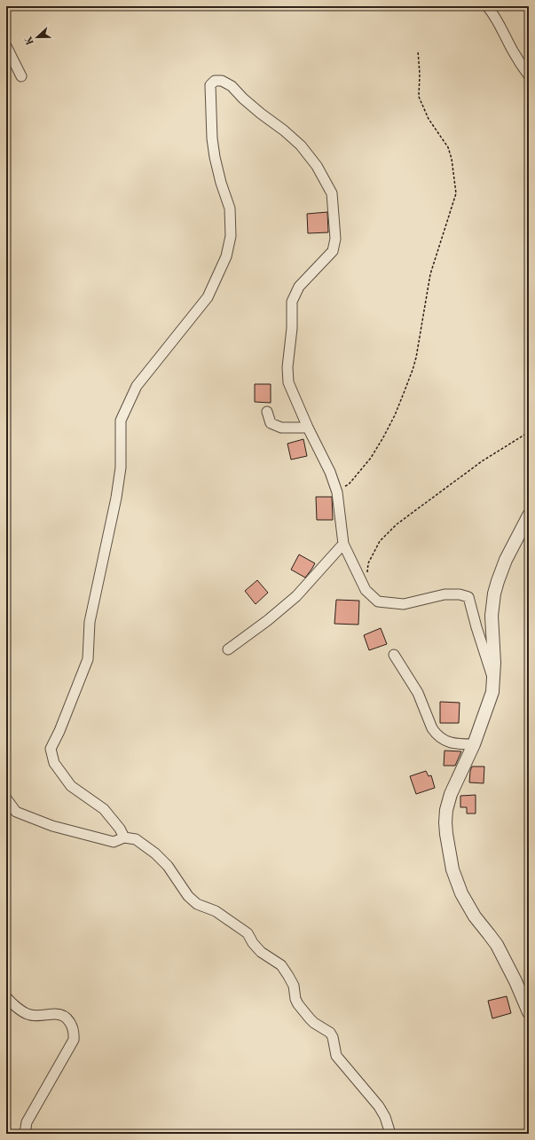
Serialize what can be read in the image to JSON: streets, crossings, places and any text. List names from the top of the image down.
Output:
{
  "north": "left"
}
